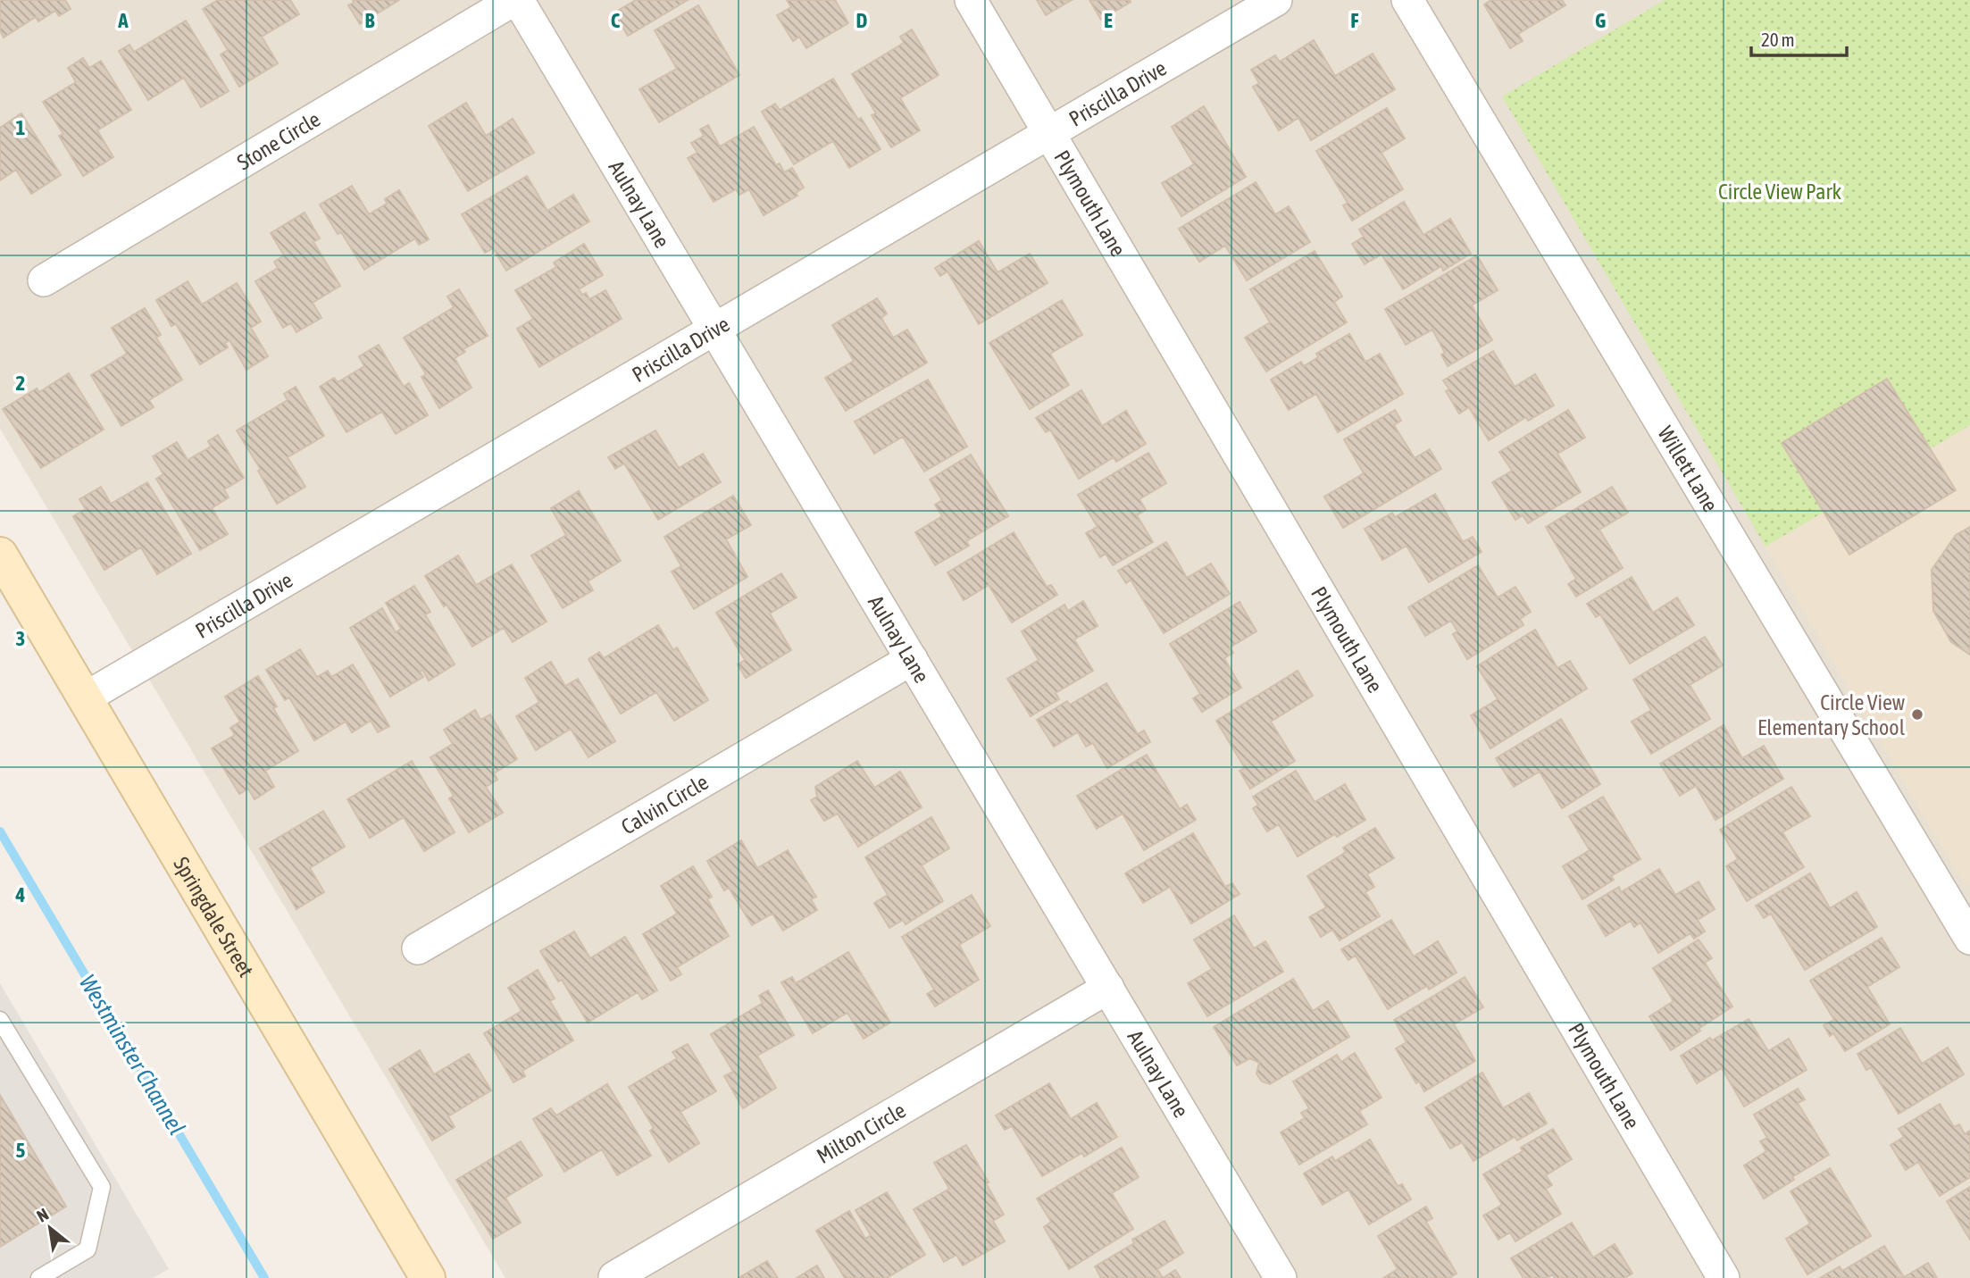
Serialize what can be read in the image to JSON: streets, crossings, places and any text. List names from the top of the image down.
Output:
{
  "streets": {
    "main road": ["Springdale Street"],
    "street": [
      "Priscilla Drive",
      "Stone Circle",
      "Plymouth Lane",
      "Aulnay Lane",
      "Willett Lane",
      "Calvin Circle",
      "Milton Circle"
    ]
  },
  "crossings": [
    ["Priscilla Drive", "Plymouth Lane"],
    ["Priscilla Drive", "Aulnay Lane"],
    ["Priscilla Drive", "Springdale Street"],
    ["Stone Circle", "Aulnay Lane"],
    ["Aulnay Lane", "Calvin Circle"],
    ["Aulnay Lane", "Milton Circle"]
  ],
  "water": ["Westminster Channel"],
  "parks": ["Circle View Park"],
  "places": ["Circle View Elementary School"],
  "scale_bar": "20 m",
  "north": "top left",
  "grid": {
    "columns": [
      "A",
      "B",
      "C",
      "D",
      "E",
      "F",
      "G"
    ],
    "rows": [
      "1",
      "2",
      "3",
      "4",
      "5"
    ]
  }
}
